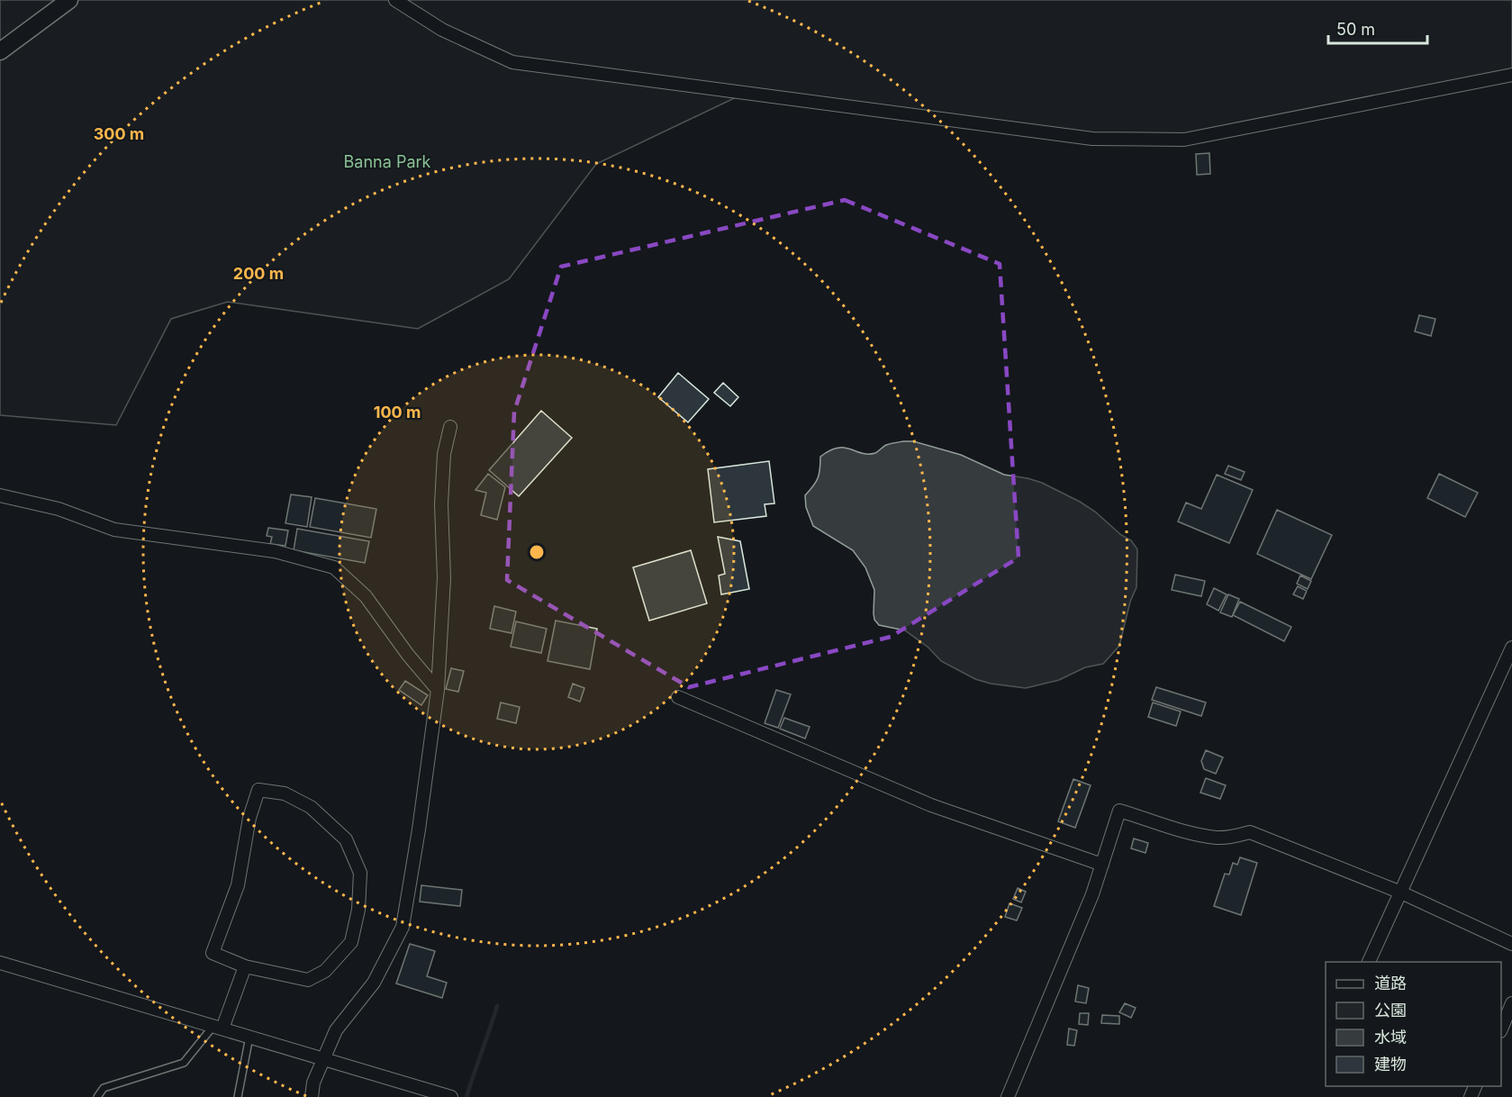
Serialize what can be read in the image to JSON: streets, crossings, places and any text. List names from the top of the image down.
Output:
{
  "parks": ["Banna Park"],
  "legend": [
    "道路",
    "公園",
    "水域",
    "建物"
  ],
  "scale_bar": "50 m",
  "rings": ["300 m", "200 m", "100 m"]
}
